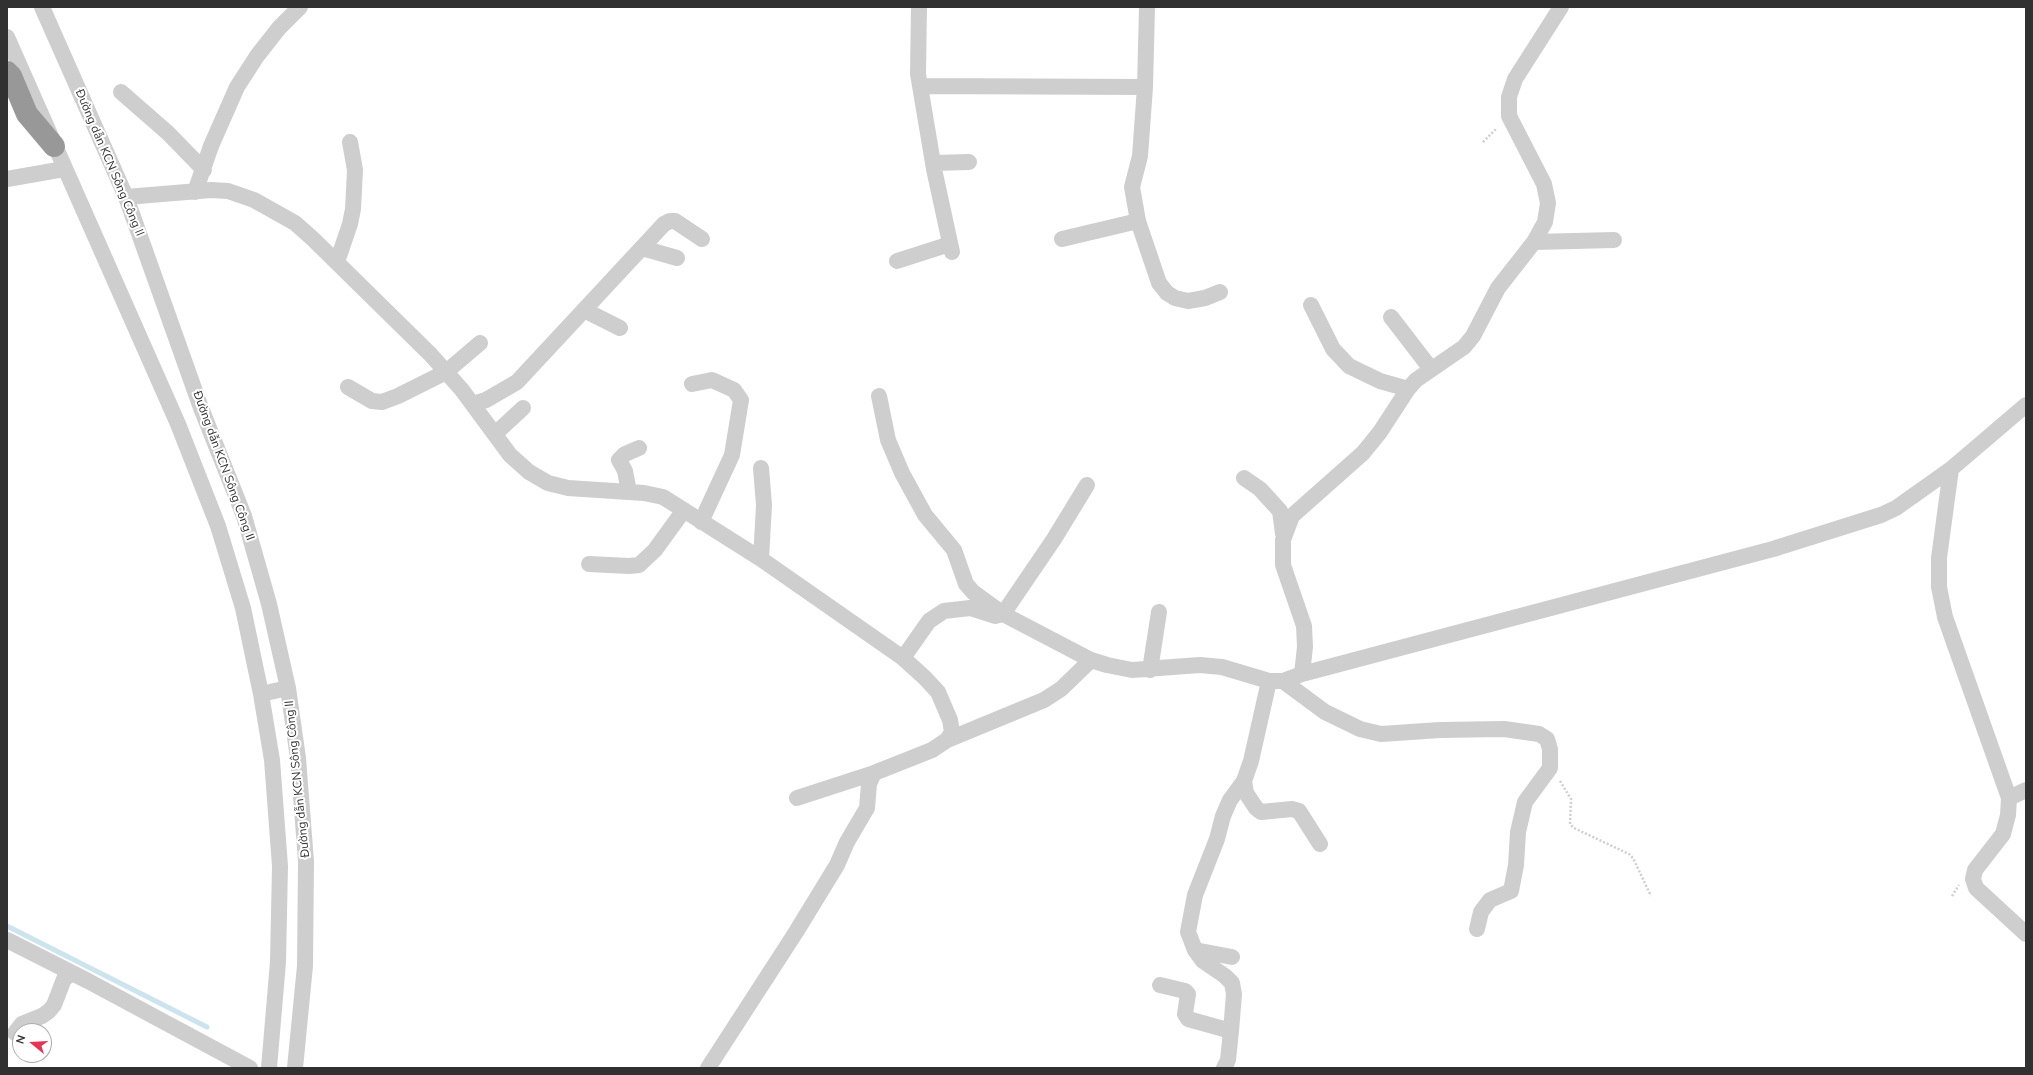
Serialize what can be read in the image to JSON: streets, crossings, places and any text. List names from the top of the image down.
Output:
{
  "streets": {
    "street": ["Đường dẫn KCN Sông Công II"]
  },
  "north": "left"
}
